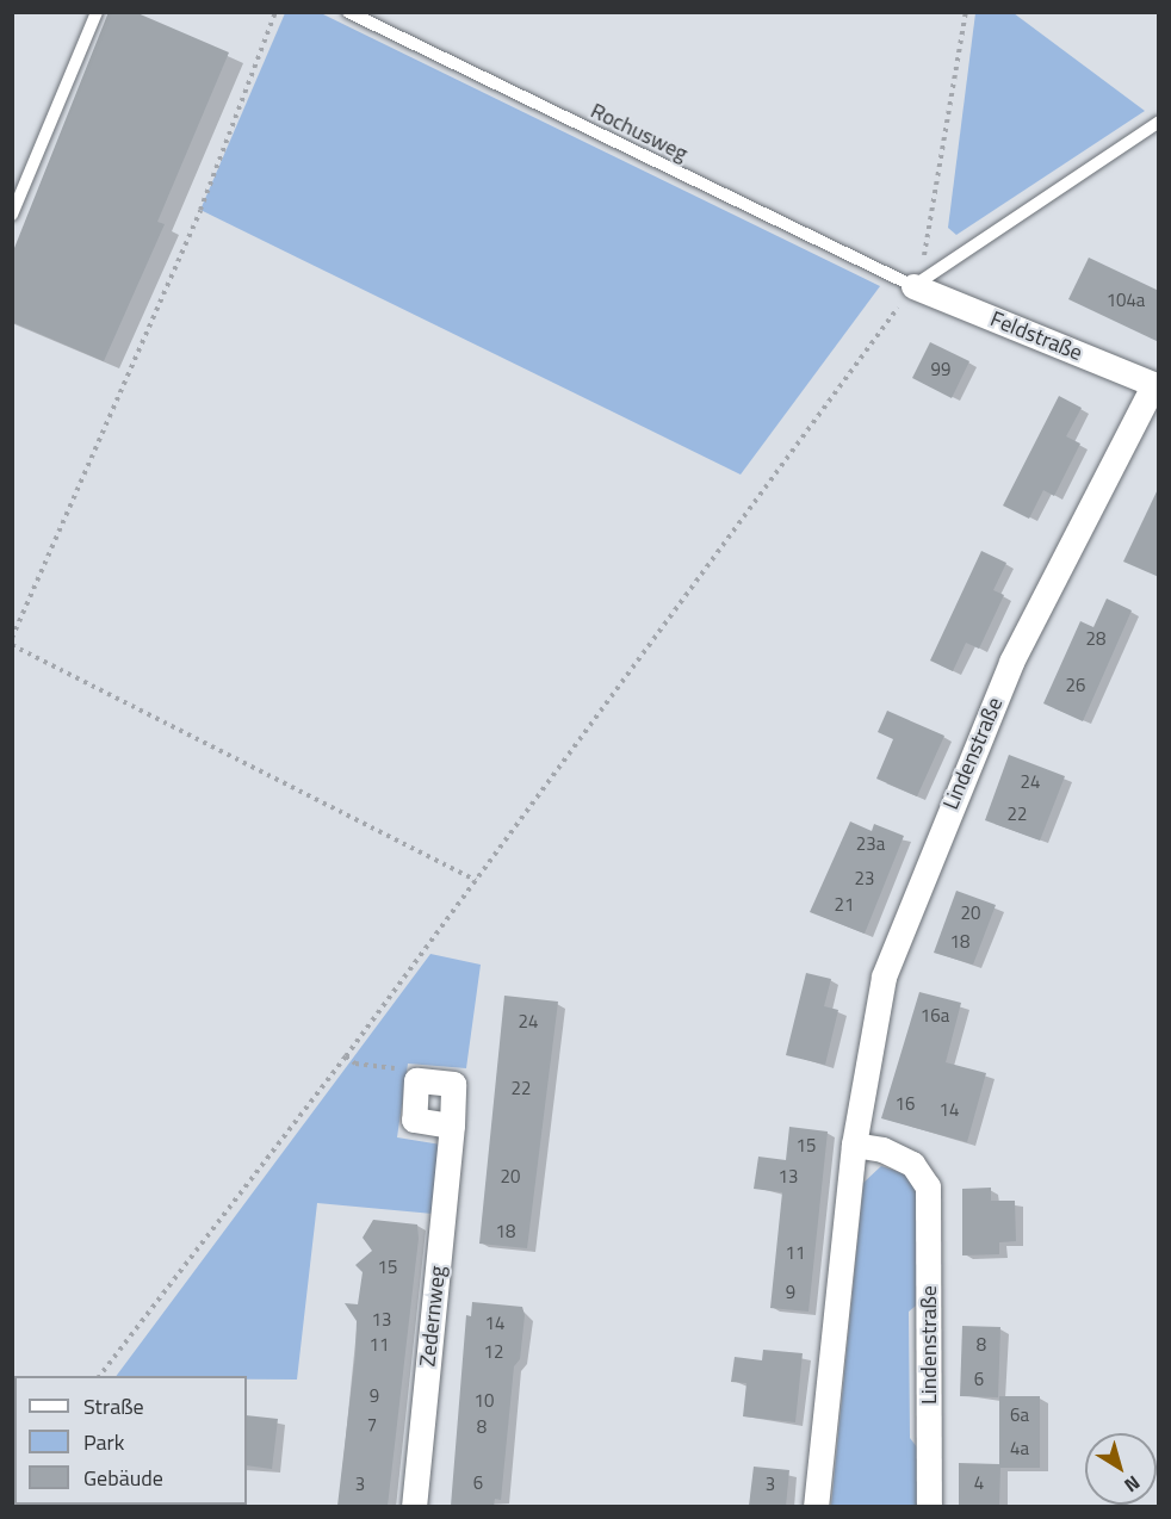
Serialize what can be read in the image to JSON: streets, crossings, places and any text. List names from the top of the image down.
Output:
{
  "streets": {
    "street": ["Feldstraße", "Lindenstraße", "Zedernweg"],
    "lane": ["Rochusweg"]
  },
  "crossings": [
    ["Rochusweg", "Feldstraße"],
    ["Feldstraße", "Lindenstraße"]
  ],
  "house_numbers": [
    "104a",
    "99",
    "28",
    "26",
    "24",
    "22",
    "23a",
    "23",
    "21",
    "20",
    "18",
    "16a",
    "24",
    "22",
    "16",
    "14",
    "15",
    "20",
    "13",
    "18",
    "11",
    "15",
    "9",
    "13",
    "14",
    "11",
    "8",
    "12",
    "6",
    "9",
    "10",
    "6a",
    "7",
    "8",
    "4a",
    "6",
    "4",
    "3",
    "3"
  ],
  "legend": ["Straße", "Park", "Gebäude"],
  "north": "bottom right"
}
